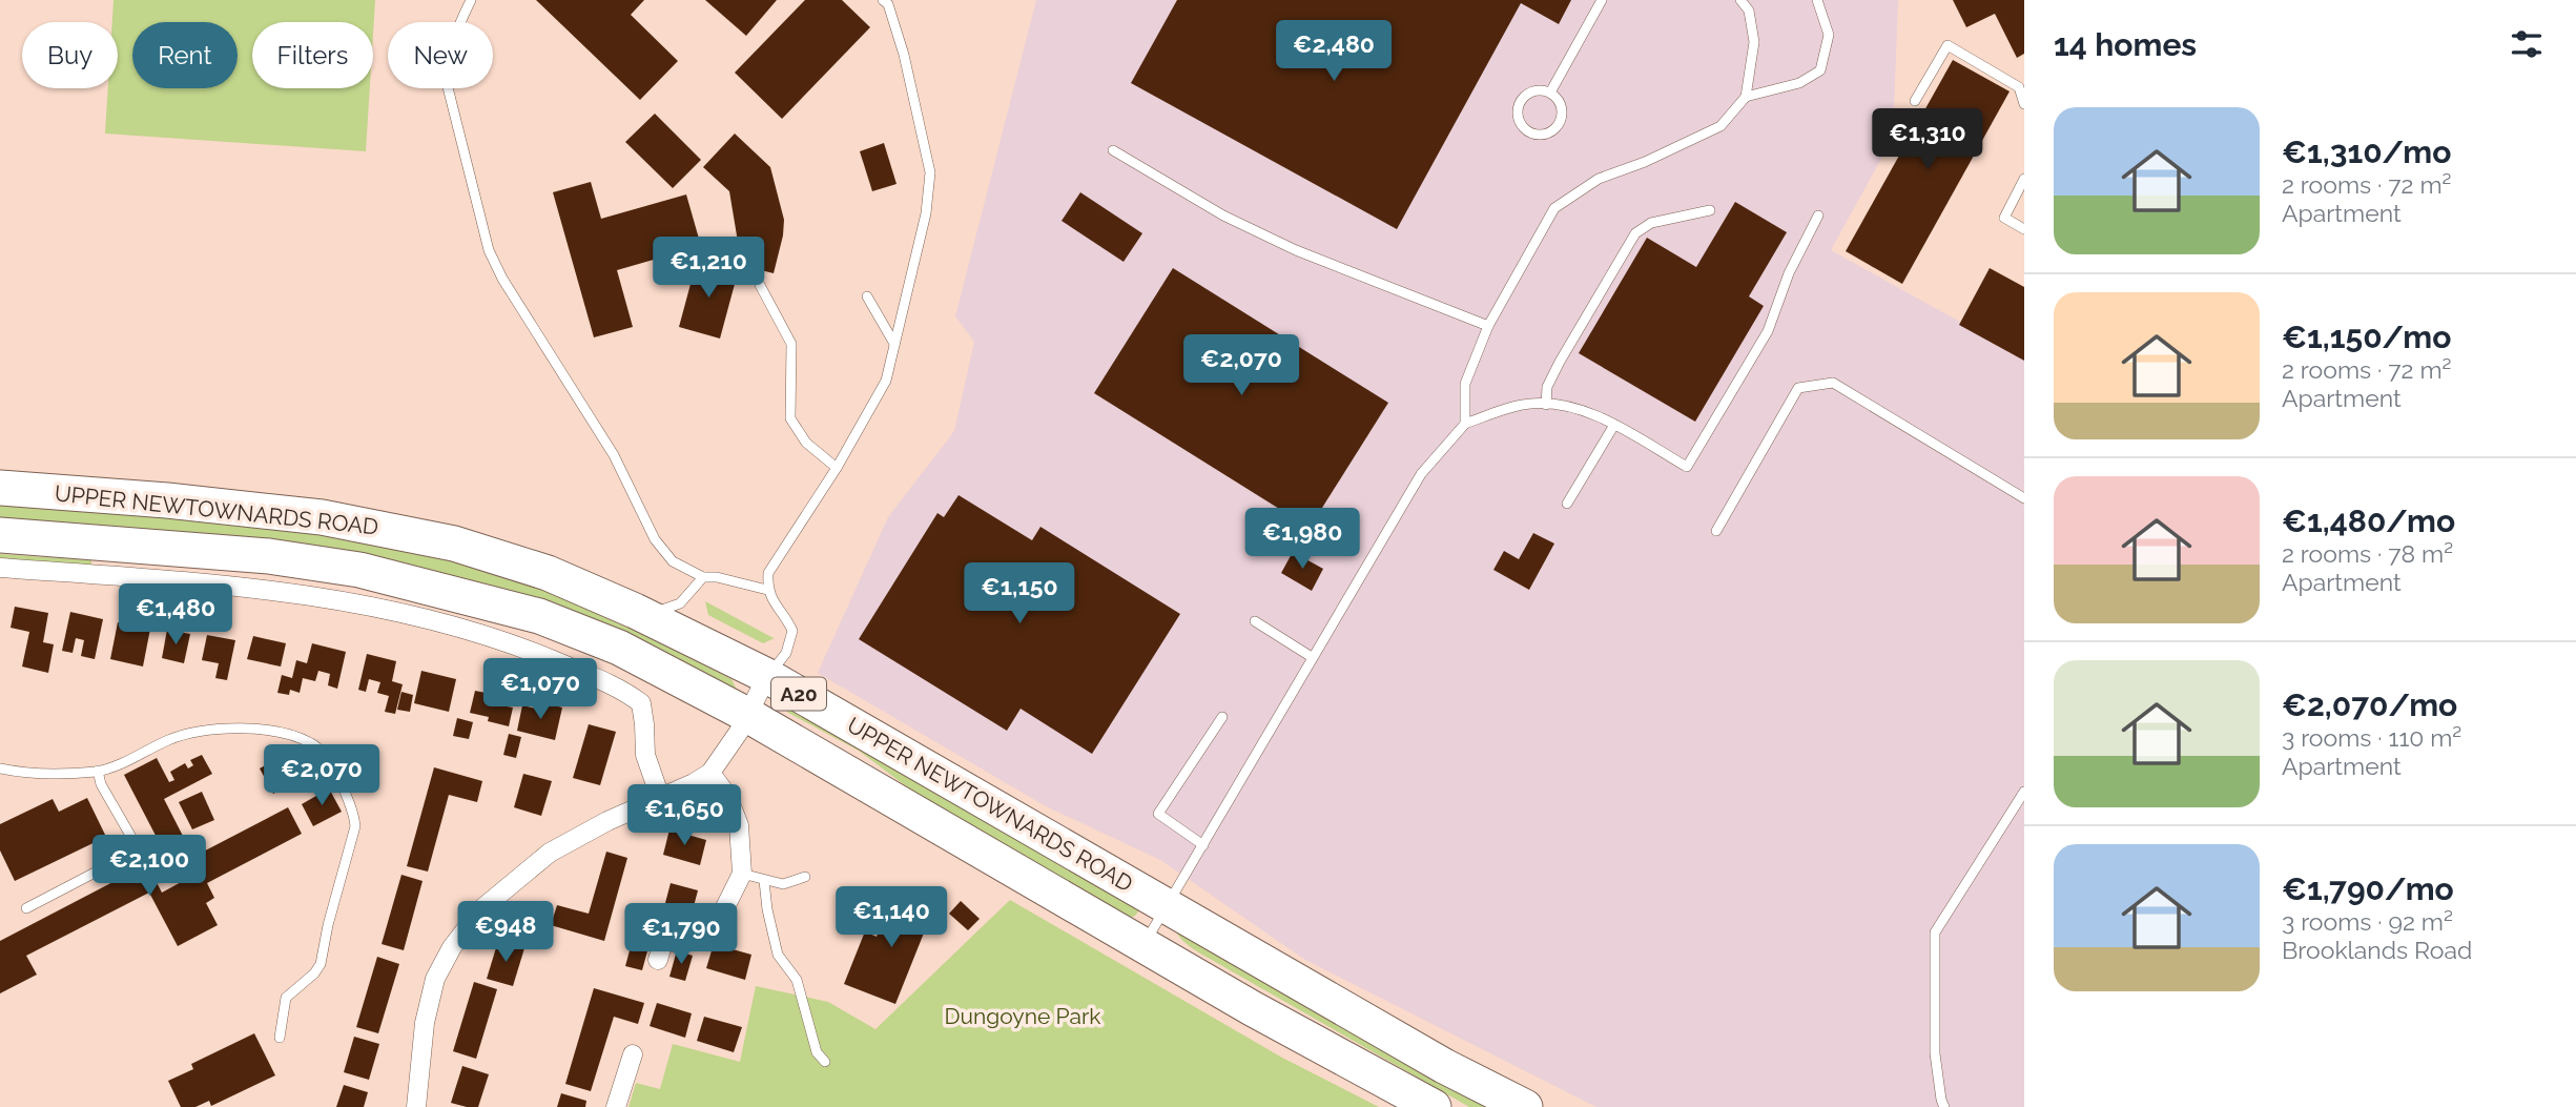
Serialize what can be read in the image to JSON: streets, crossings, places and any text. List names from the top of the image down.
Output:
{
  "streets": {
    "highway": ["UPPER NEWTOWNARDS ROAD", "A20"]
  },
  "parks": ["Dungoyne Park"],
  "page": {
    "heading": "14 homes",
    "price": [
      "€2,480",
      "€1,310",
      "€1,210",
      "€2,070",
      "€1,980",
      "€1,150",
      "€1,480",
      "€1,070",
      "€2,070",
      "€1,650",
      "€2,100",
      "€1,140",
      "€948",
      "€1,790"
    ],
    "chip": [
      "Buy",
      "Rent",
      "Filters",
      "New"
    ],
    "list": [
      {
        "name": "€1,310/mo",
        "note": "2 rooms · 72 m² · Apartment"
      },
      {
        "name": "€1,150/mo",
        "note": "2 rooms · 72 m² · Apartment"
      },
      {
        "name": "€1,480/mo",
        "note": "2 rooms · 78 m² · Apartment"
      },
      {
        "name": "€2,070/mo",
        "note": "3 rooms · 110 m² · Apartment"
      },
      {
        "name": "€1,790/mo",
        "note": "3 rooms · 92 m² · Brooklands Road"
      }
    ]
  }
}
